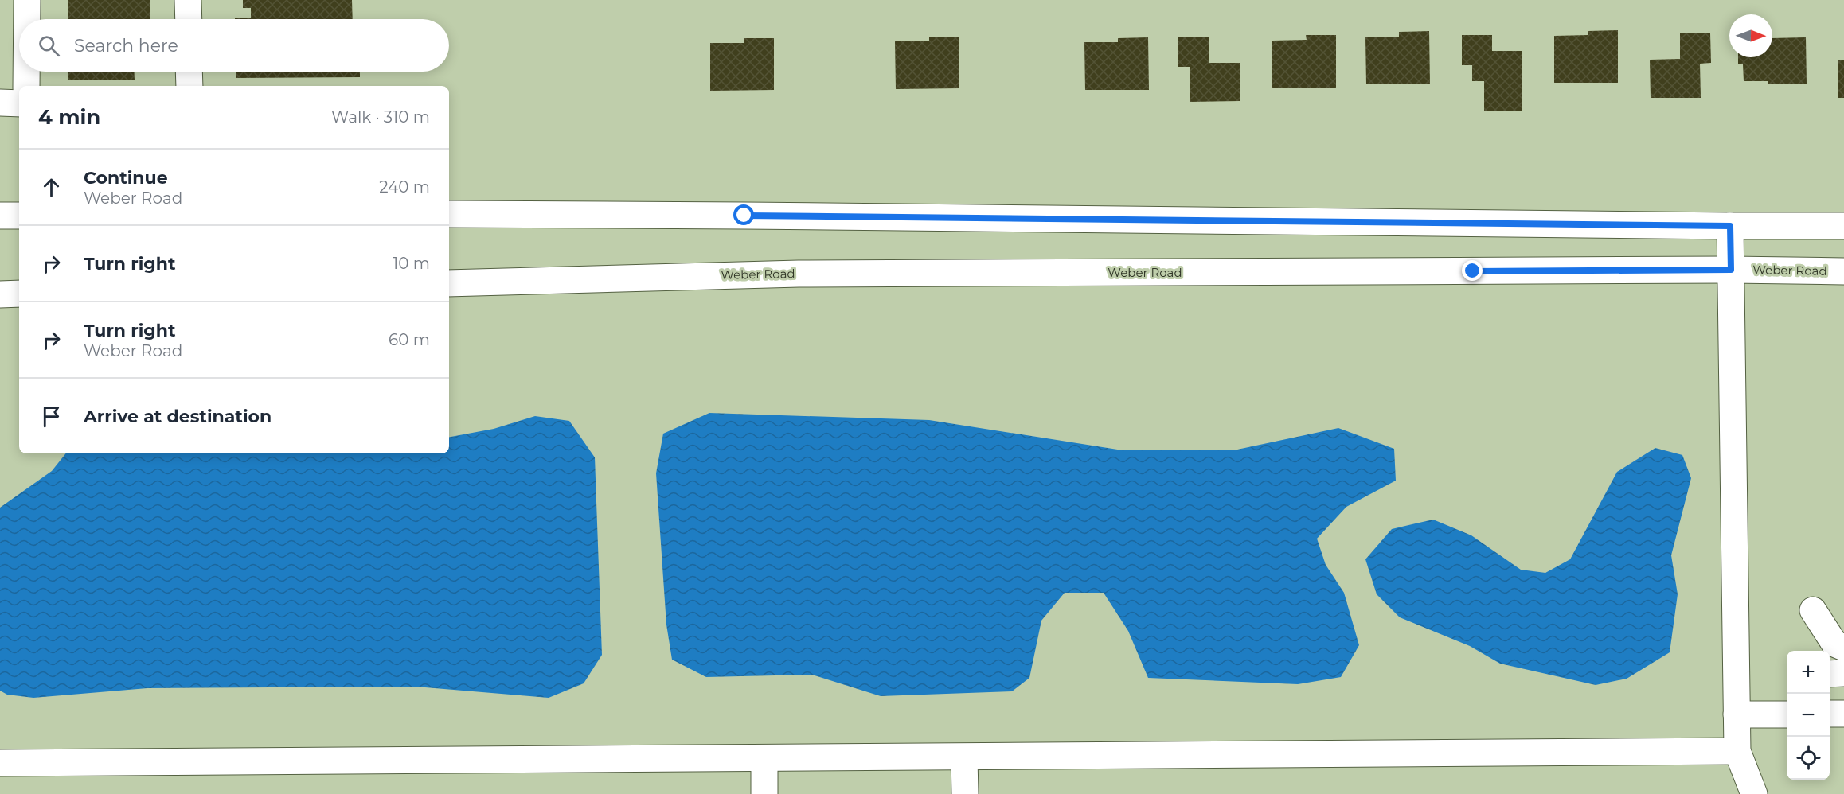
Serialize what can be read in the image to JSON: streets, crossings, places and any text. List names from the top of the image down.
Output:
{
  "streets": {
    "main road": ["Weber Road"]
  },
  "north": "right",
  "page": {
    "search": "Search here",
    "heading": ["4 min", "Walk · 310 m"],
    "list": [
      ["Continue", "Weber Road", "240 m"],
      ["Turn right", "10 m"],
      ["Turn right", "Weber Road", "60 m"],
      "Arrive at destination"
    ],
    "map_buttons": ["+", "−"]
  }
}
